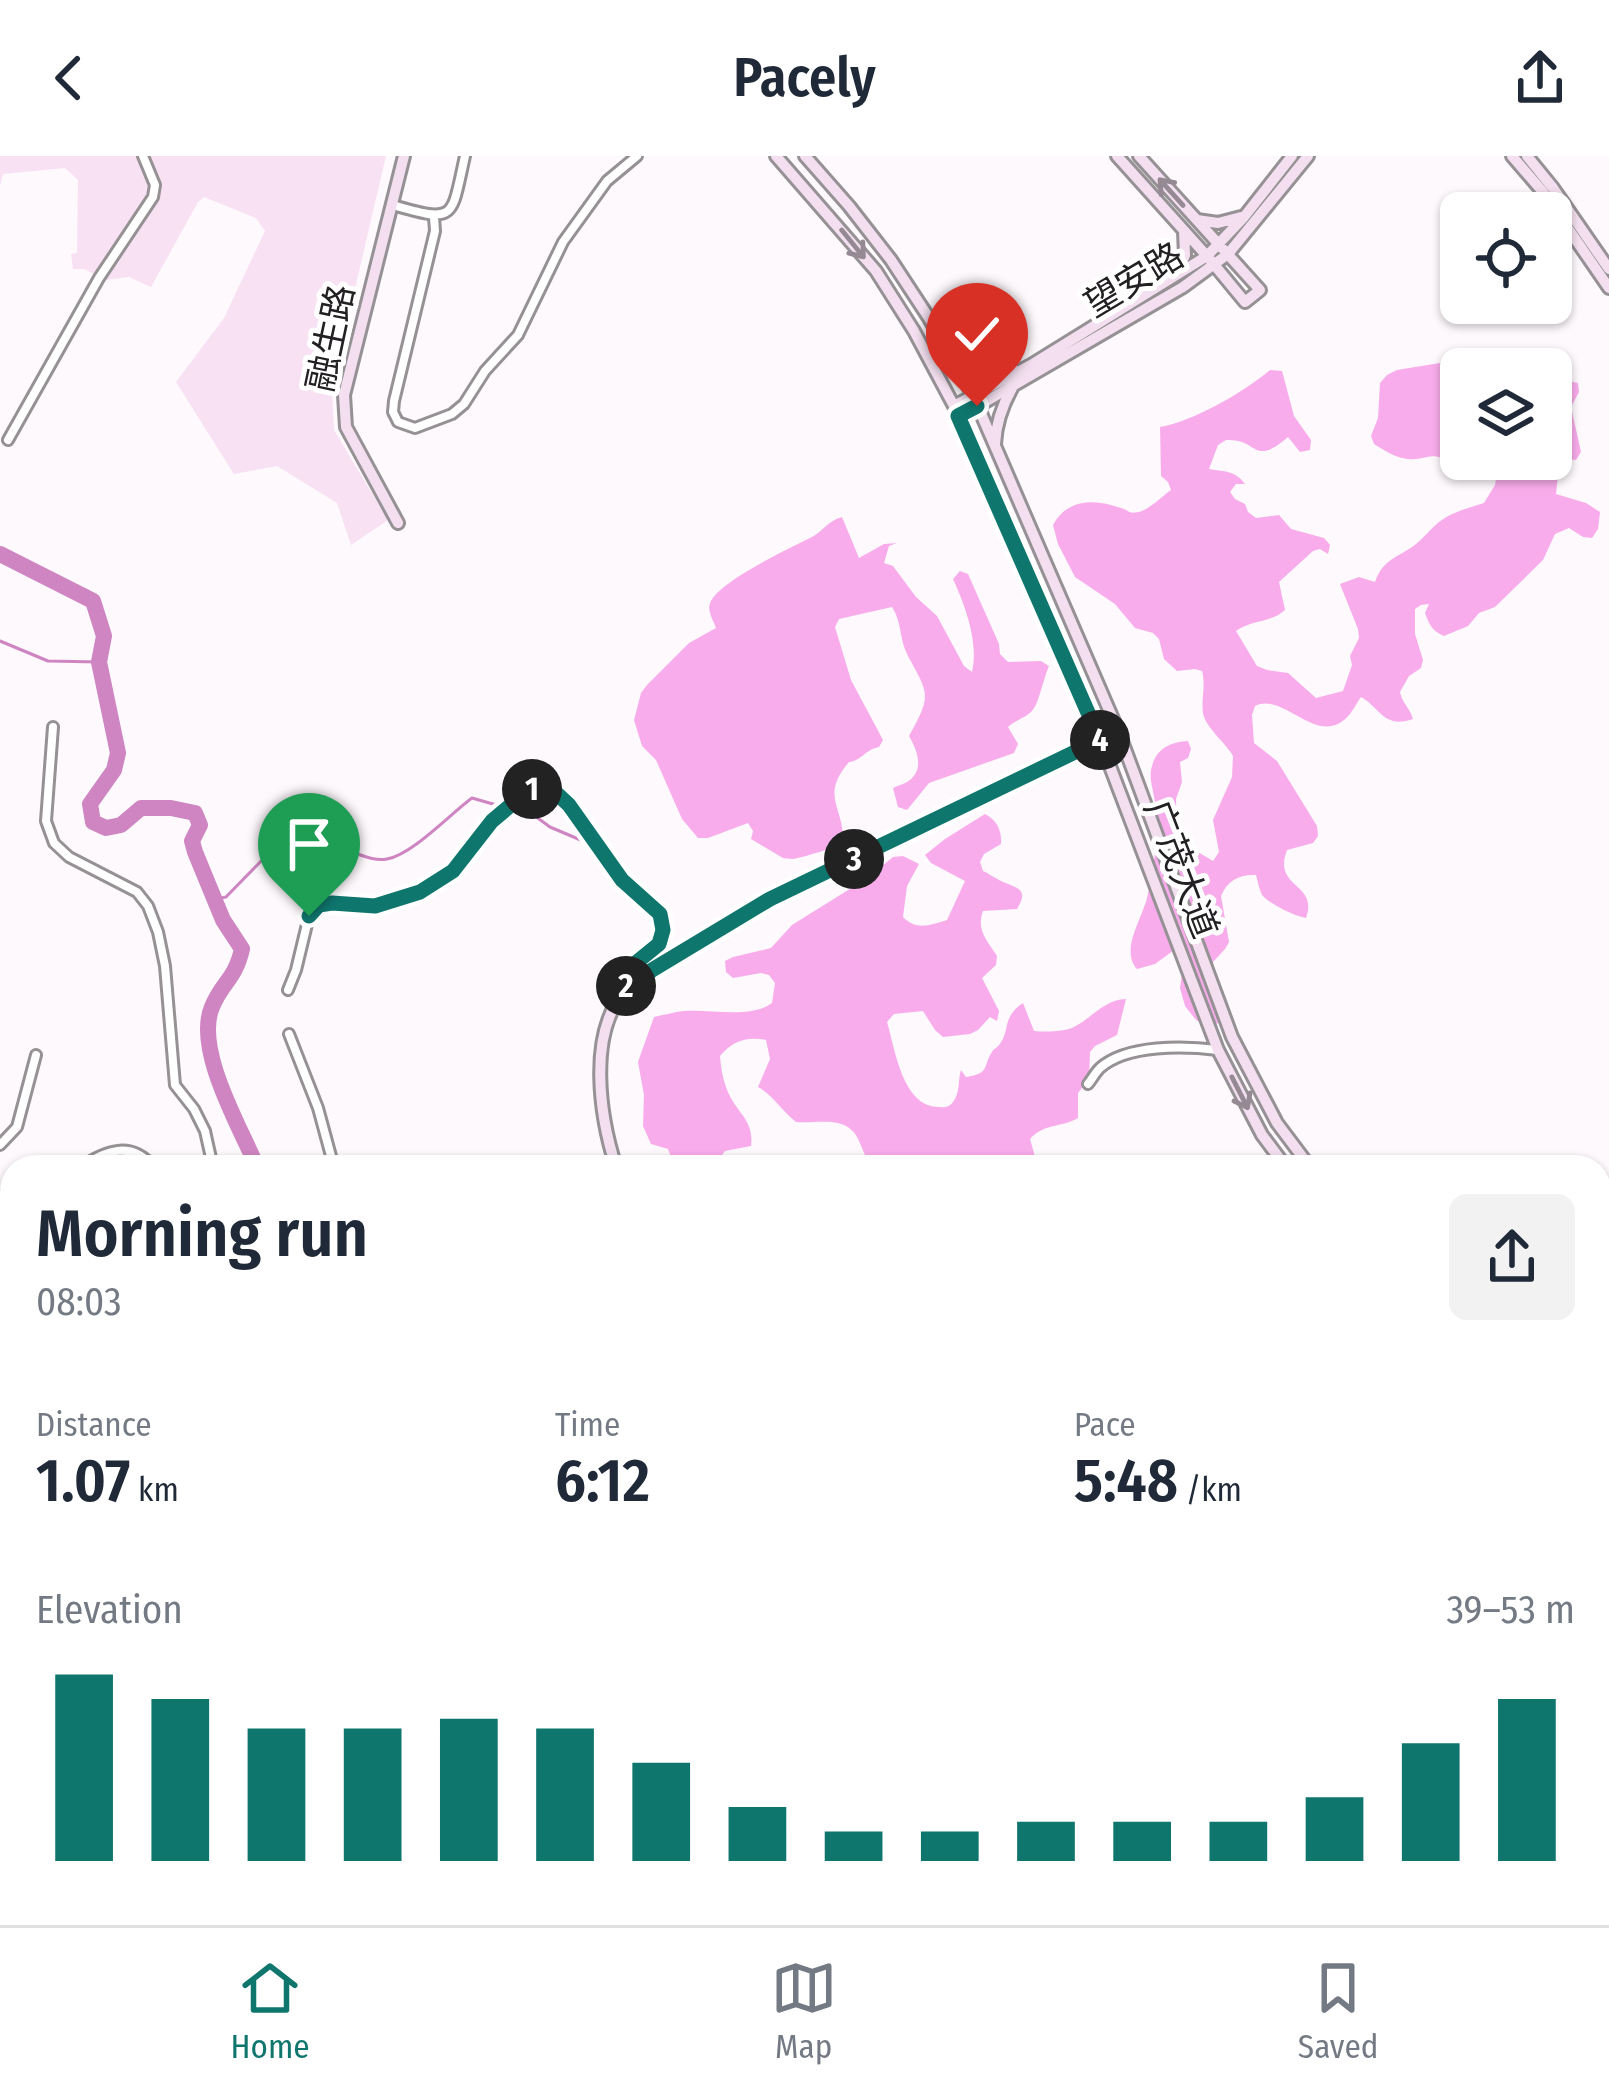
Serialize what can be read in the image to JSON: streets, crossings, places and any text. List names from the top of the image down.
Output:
{
  "streets": {
    "main road": ["望安路", "融生路", "广茂大道"]
  },
  "crossings": [
    ["望安路", "广茂大道"]
  ],
  "page": {
    "header": "Pacely",
    "pins": [
      "4",
      "1",
      "3",
      "2"
    ],
    "heading": ["Morning run", "08:03"],
    "stats": [
      ["Distance", "1.07 km"],
      ["Time", "6:12"],
      ["Pace", "5:48 /km"]
    ],
    "chart": ["Elevation", "39–53 m"],
    "tabs": ["Home", "Map", "Saved"]
  }
}
